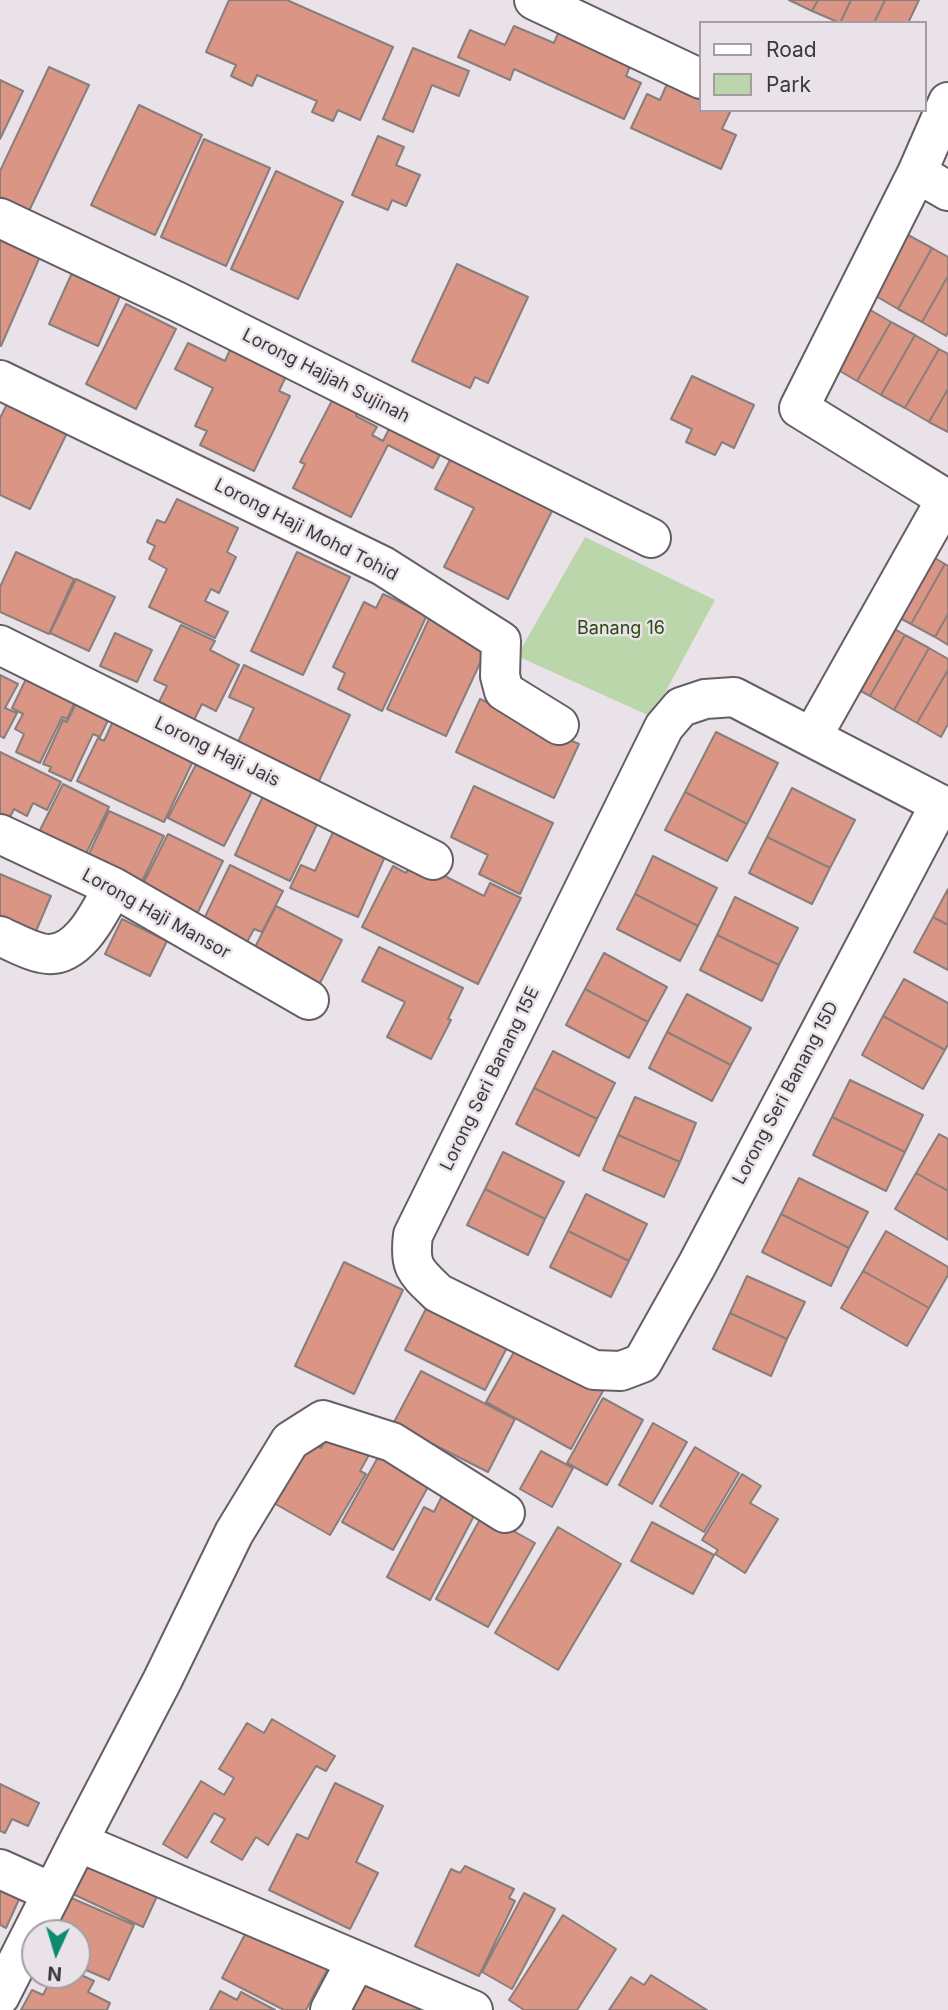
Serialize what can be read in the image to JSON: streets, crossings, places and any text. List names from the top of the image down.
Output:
{
  "streets": {
    "street": [
      "Lorong Hajjah Sujinah",
      "Lorong Haji Mohd Tohid",
      "Lorong Haji Jais",
      "Lorong Haji Mansor",
      "Lorong Seri Banang 15E",
      "Lorong Seri Banang 15D"
    ]
  },
  "crossings": [
    ["Lorong Seri Banang 15E", "Lorong Seri Banang 15D"]
  ],
  "parks": ["Banang 16"],
  "legend": ["Road", "Park"],
  "north": "bottom"
}
